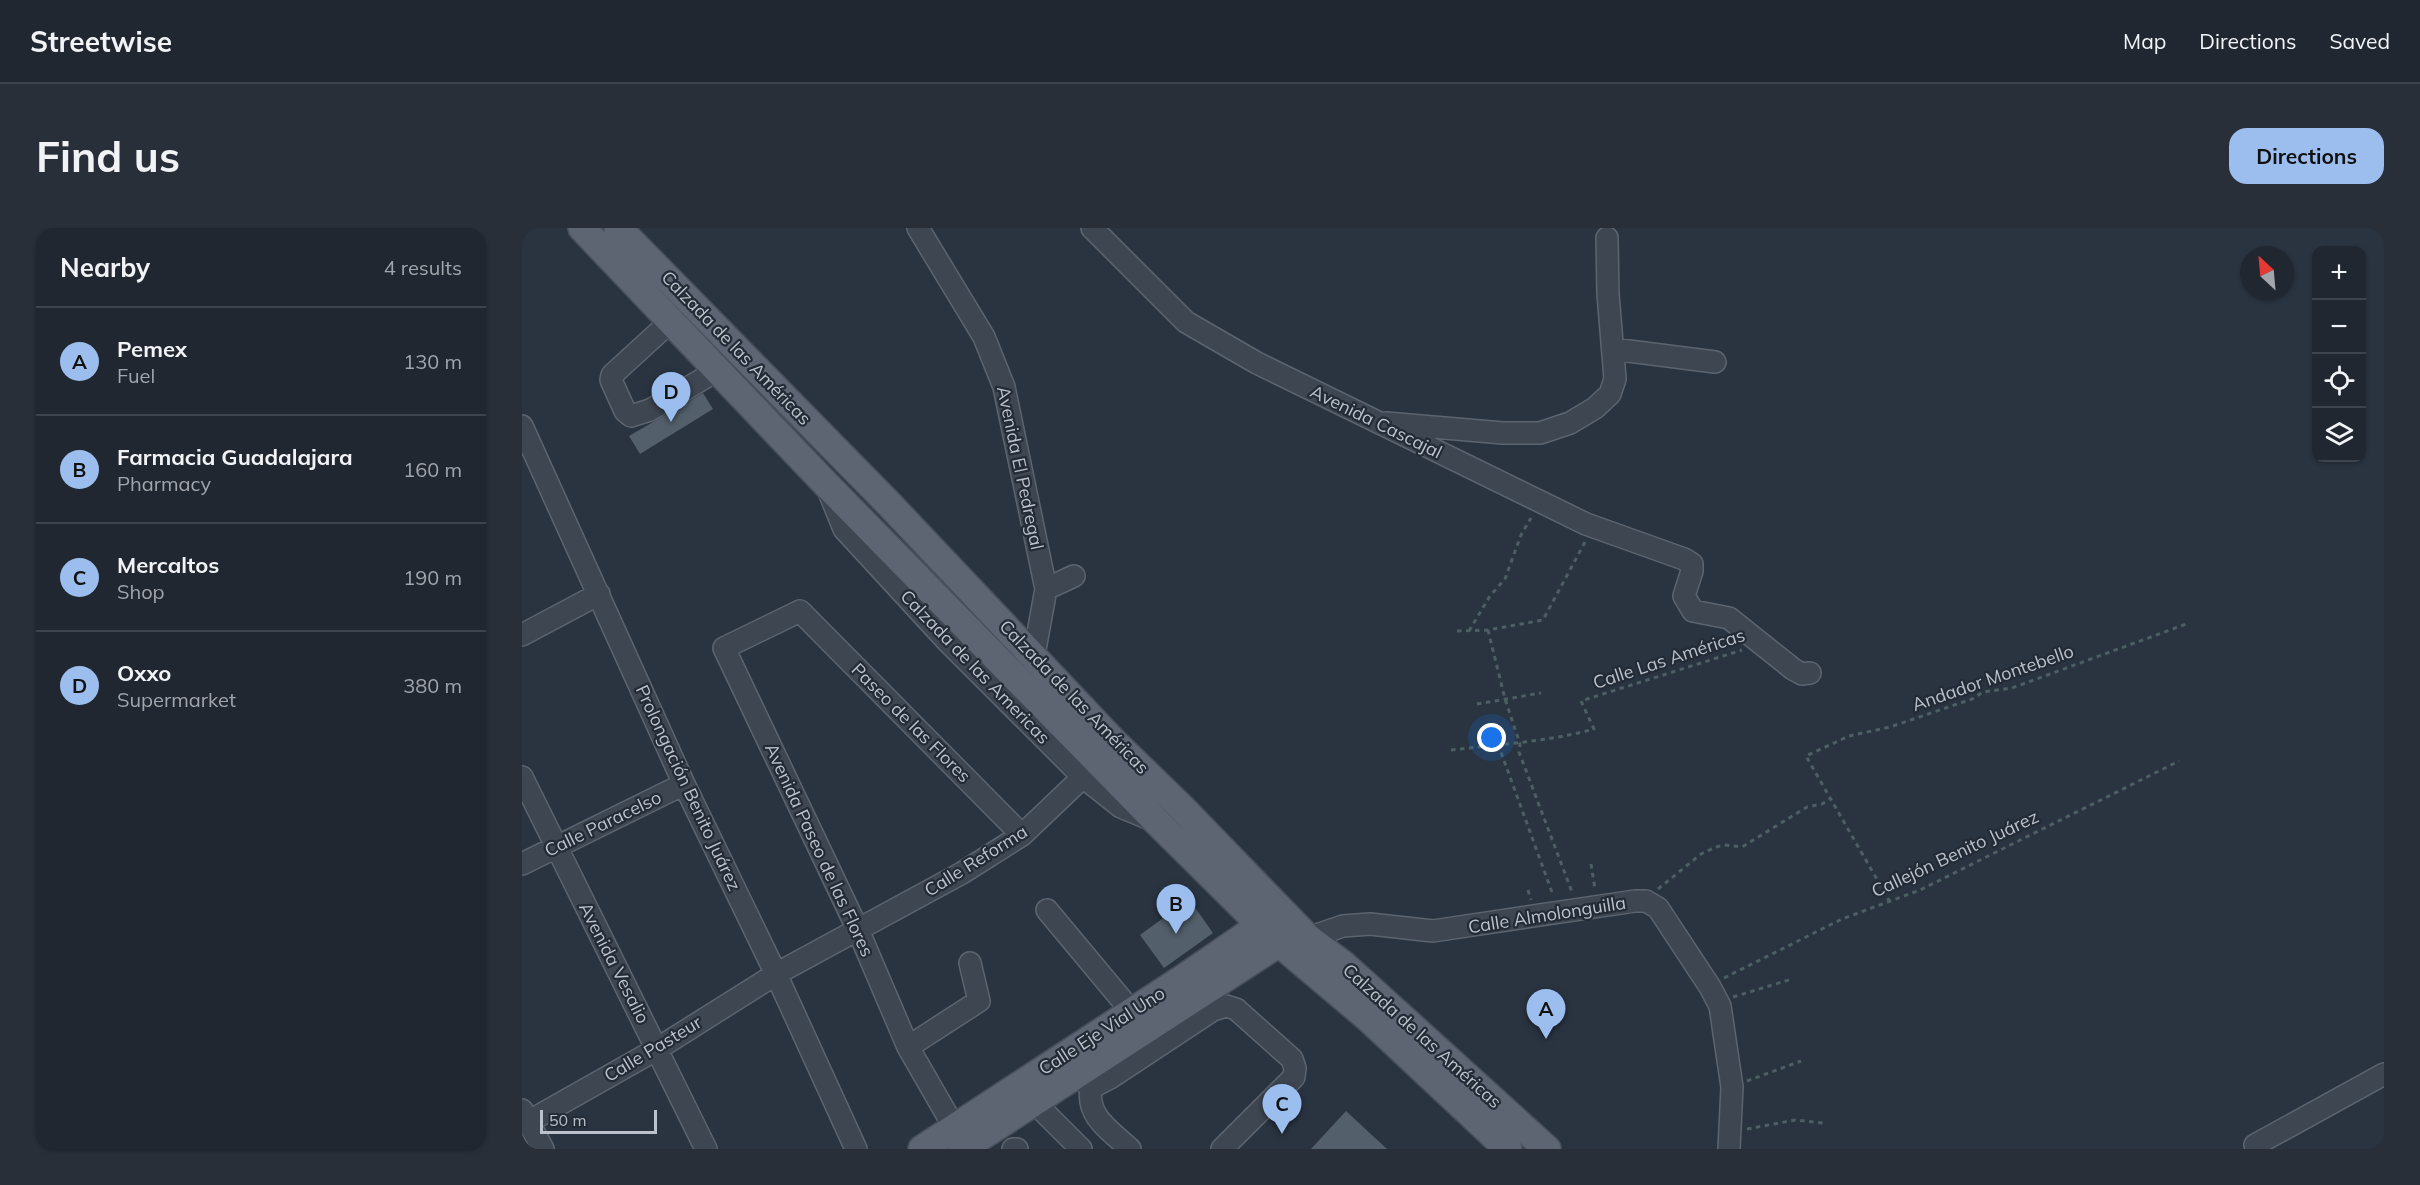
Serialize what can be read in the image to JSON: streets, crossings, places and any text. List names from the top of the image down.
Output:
{
  "streets": {
    "main road": ["Calzada de las Américas", "Calle Eje Vial Uno"],
    "street": [
      "Avenida Cascajal",
      "Avenida El Pedregal",
      "Calzada de las Americas",
      "Paseo de las Flores",
      "Prolongación Benito Juárez",
      "Calle Paracelso",
      "Avenida Paseo de las Flores",
      "Calle Reforma",
      "Calle Almolonguilla",
      "Avenida Vesalio",
      "Calle Pasteur"
    ],
    "path": ["Calle Las Américas", "Andador Montebello", "Callejón Benito Juárez"]
  },
  "crossings": [
    ["Calzada de las Américas", "Avenida El Pedregal"],
    ["Calzada de las Américas", "Calzada de las Americas"],
    ["Calzada de las Américas", "Calle Almolonguilla"],
    ["Calzada de las Américas", "Calle Eje Vial Uno"],
    ["Avenida Cascajal", "Calle Las Américas"],
    ["Calzada de las Americas", "Calle Reforma"],
    ["Paseo de las Flores", "Avenida Paseo de las Flores"],
    ["Paseo de las Flores", "Calle Reforma"],
    ["Prolongación Benito Juárez", "Calle Paracelso"],
    ["Prolongación Benito Juárez", "Calle Reforma"],
    ["Prolongación Benito Juárez", "Calle Pasteur"],
    ["Calle Paracelso", "Avenida Vesalio"],
    ["Avenida Paseo de las Flores", "Calle Reforma"],
    ["Avenida Paseo de las Flores", "Calle Eje Vial Uno"],
    ["Callejón Benito Juárez", "Calle Almolonguilla"],
    ["Calle Reforma", "Calle Pasteur"],
    ["Calle Almolonguilla", "Calle Eje Vial Uno"],
    ["Avenida Vesalio", "Calle Pasteur"]
  ],
  "scale_bar": "50 m",
  "north": "top left",
  "page": {
    "header": "Streetwise",
    "nav": ["Map", "Directions", "Saved"],
    "buttons": "Directions",
    "title": "Find us",
    "heading": ["Nearby", "4 results"],
    "map_buttons": ["+", "−"],
    "list": [
      {
        "mark": "A",
        "name": "Pemex",
        "note": "Fuel",
        "value": "130 m"
      },
      {
        "mark": "B",
        "name": "Farmacia Guadalajara",
        "note": "Pharmacy",
        "value": "160 m"
      },
      {
        "mark": "C",
        "name": "Mercaltos",
        "note": "Shop",
        "value": "190 m"
      },
      {
        "mark": "D",
        "name": "Oxxo",
        "note": "Supermarket",
        "value": "380 m"
      }
    ],
    "pins": [
      "D",
      "B",
      "A",
      "C"
    ],
    "scale": "50 m"
  }
}
